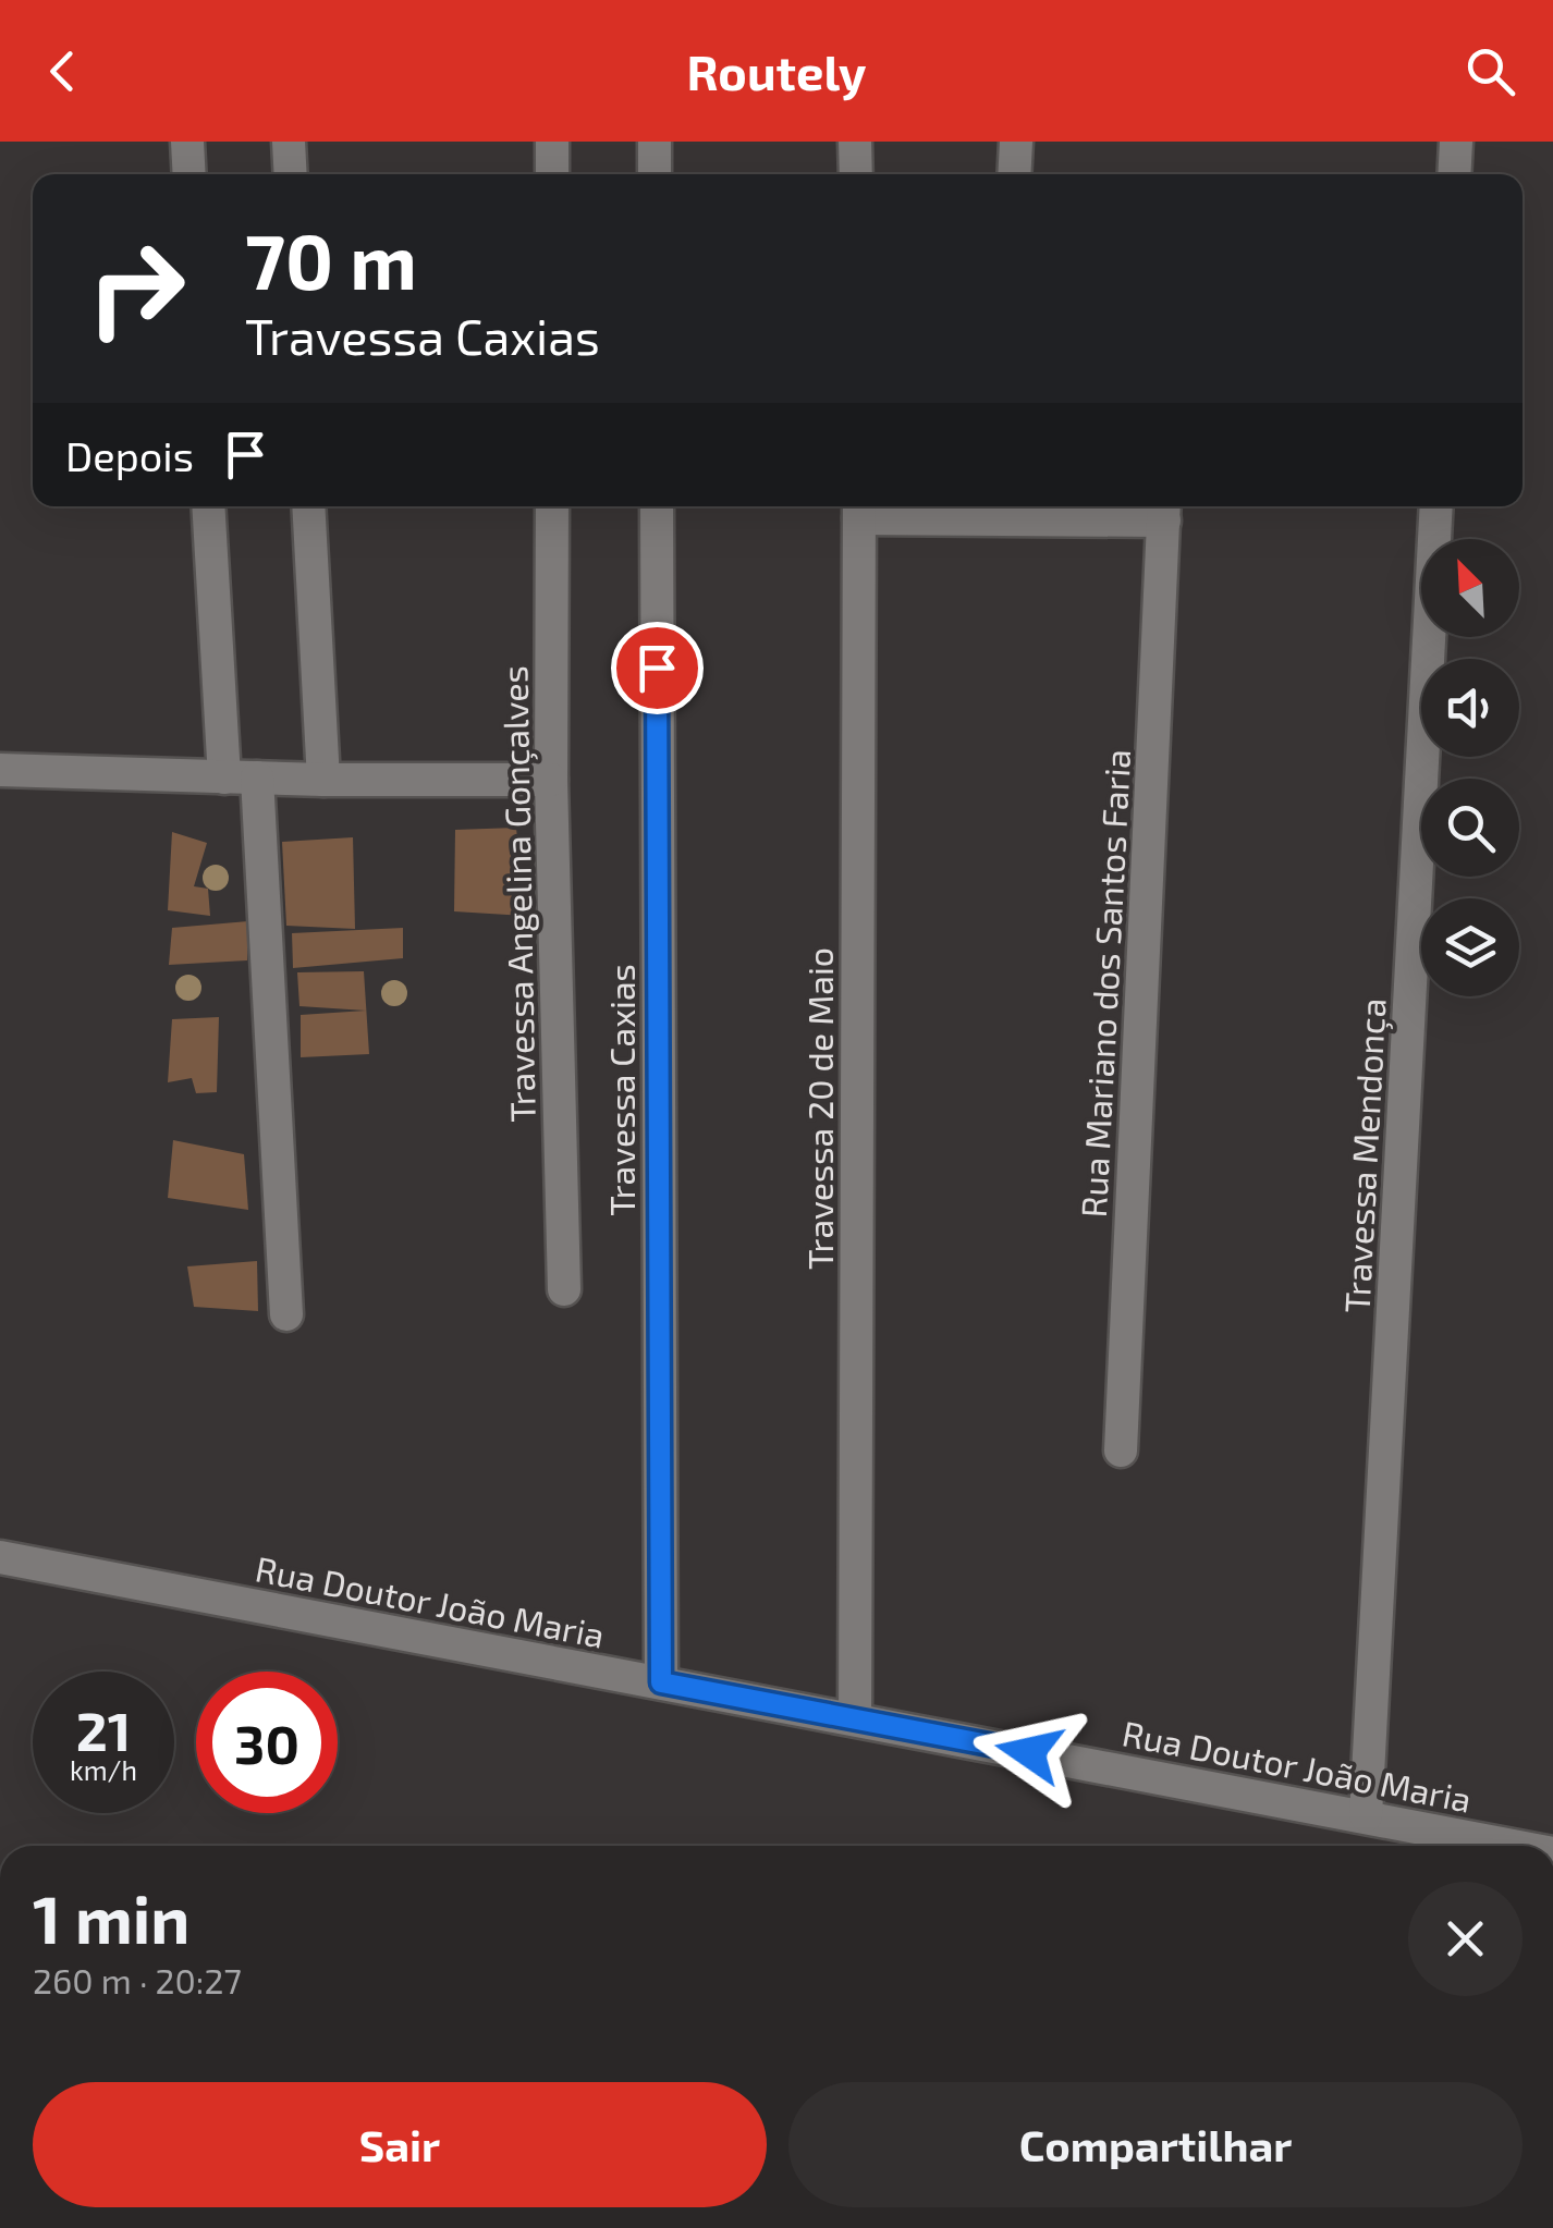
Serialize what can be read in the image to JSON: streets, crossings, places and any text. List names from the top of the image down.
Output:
{
  "streets": {
    "street": [
      "Travessa Angelina Gonçalves",
      "Rua Mariano dos Santos Faria",
      "Travessa Caxias",
      "Travessa 20 de Maio",
      "Travessa Mendonça",
      "Rua Doutor João Maria"
    ]
  },
  "crossings": [
    ["Rua Mariano dos Santos Faria", "Travessa 20 de Maio"],
    ["Travessa Caxias", "Rua Doutor João Maria"],
    ["Travessa 20 de Maio", "Rua Doutor João Maria"],
    ["Travessa Mendonça", "Rua Doutor João Maria"]
  ],
  "north": "top left",
  "page": {
    "header": "Routely",
    "turn": ["70 m", "Travessa Caxias"],
    "then": "Depois",
    "speed": "21 km/h",
    "limit": "30",
    "heading": ["1 min", "260 m · 20:27"],
    "buttons": ["Sair", "Compartilhar"]
  }
}
